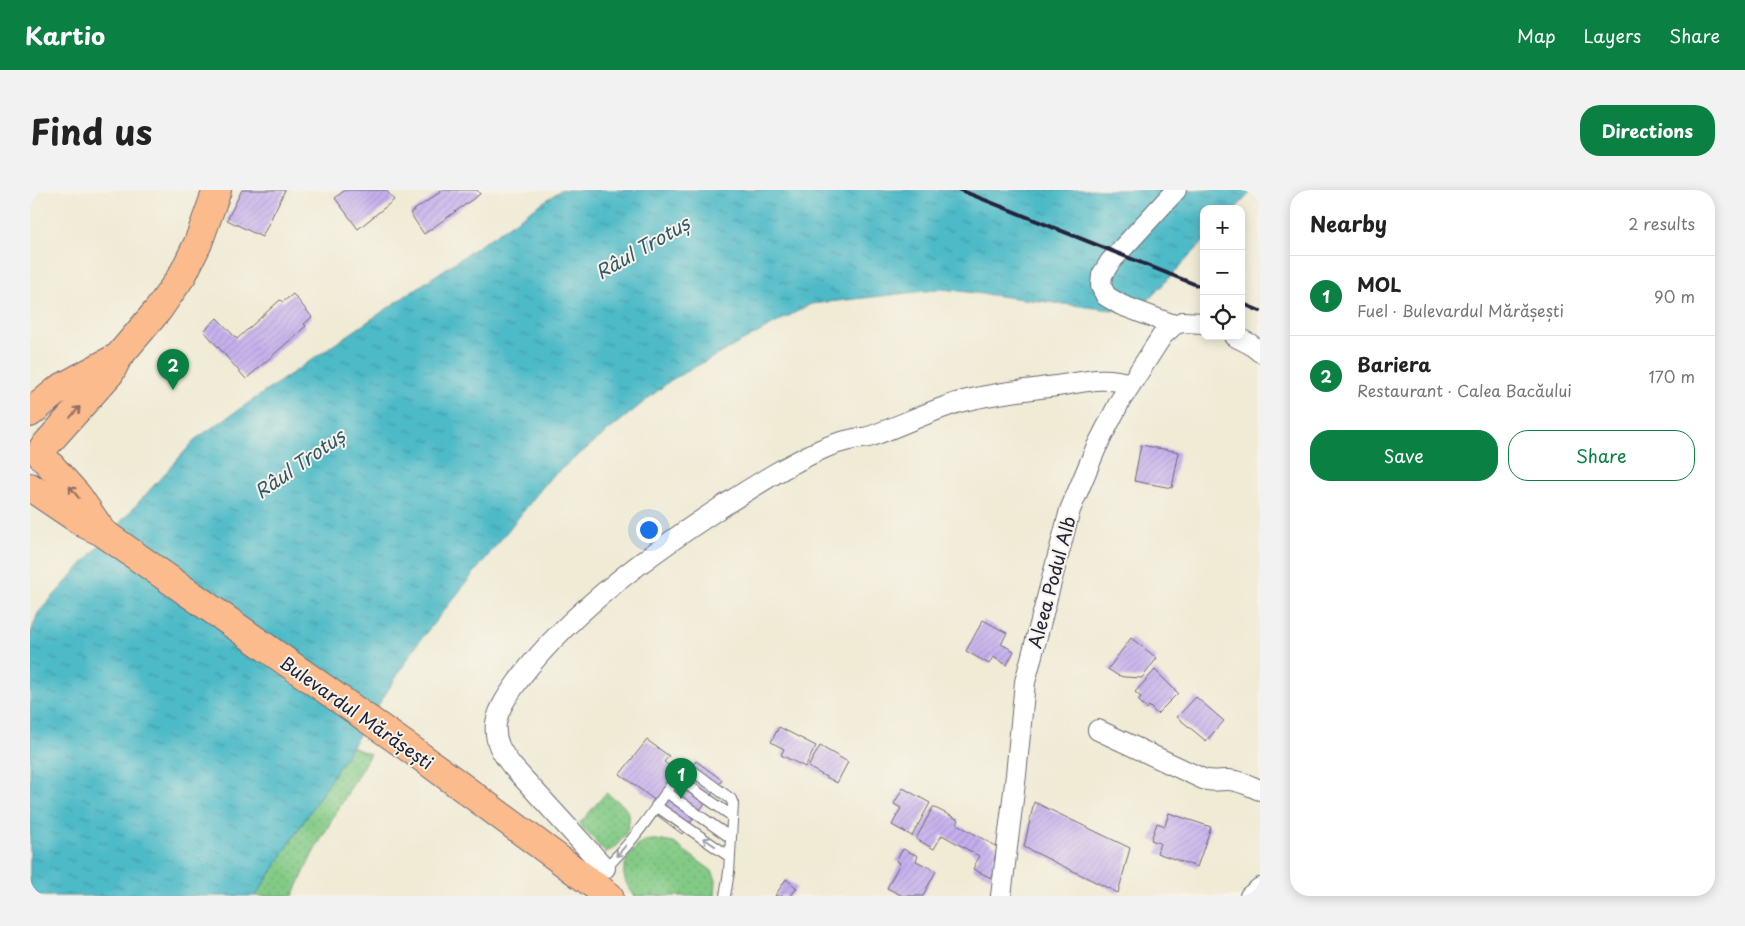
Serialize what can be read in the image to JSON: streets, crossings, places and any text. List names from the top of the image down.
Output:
{
  "streets": {
    "main road": ["Bulevardul Mărășești"],
    "street": ["Aleea Podul Alb"]
  },
  "water": ["Râul Trotuș"],
  "page": {
    "header": "Kartio",
    "nav": ["Map", "Layers", "Share"],
    "title": "Find us",
    "buttons": [
      "Directions",
      ["Save", "Share"]
    ],
    "heading": ["Nearby", "2 results"],
    "map_buttons": ["+", "−"],
    "list": [
      {
        "mark": "1",
        "name": "MOL",
        "note": "Fuel · Bulevardul Mărășești",
        "value": "90 m"
      },
      {
        "mark": "2",
        "name": "Bariera",
        "note": "Restaurant · Calea Bacăului",
        "value": "170 m"
      }
    ],
    "pins": ["2", "1"]
  }
}
